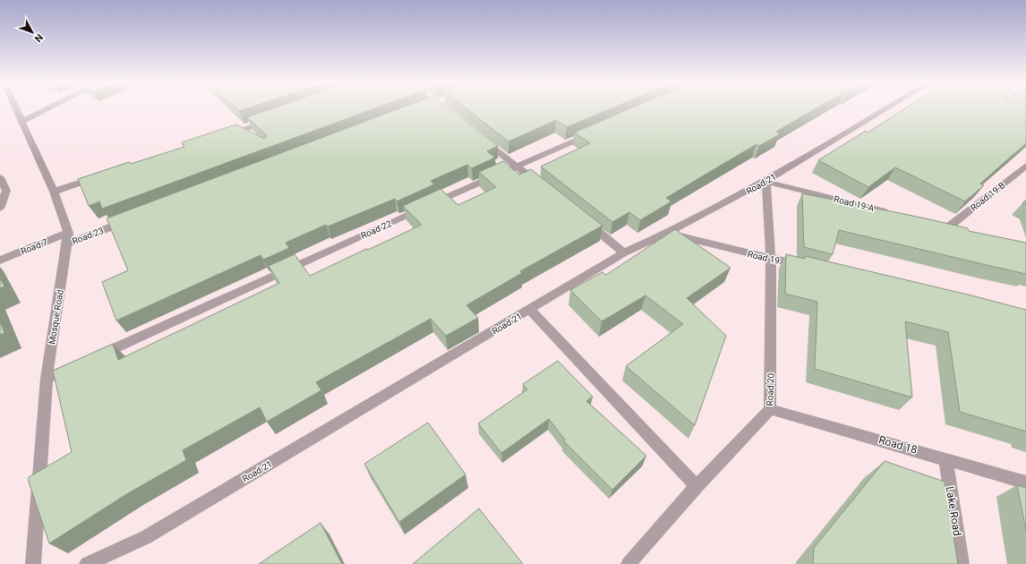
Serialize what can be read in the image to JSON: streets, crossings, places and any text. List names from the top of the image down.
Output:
{
  "streets": {
    "street": [
      "Road 21",
      "Road 19-B",
      "Road 19-A",
      "Road 22",
      "Road 23",
      "Road 7",
      "Road 19",
      "Mosque Road",
      "Road 20",
      "Road 18",
      "Lake Road"
    ]
  },
  "crossings": [
    ["Road 21", "Road 19-A"],
    ["Road 21", "Road 19"],
    ["Road 21", "Road 20"],
    ["Road 19-A", "Road 20"],
    ["Road 23", "Road 7"],
    ["Road 23", "Mosque Road"],
    ["Road 7", "Mosque Road"],
    ["Road 19", "Road 20"],
    ["Road 20", "Road 18"],
    ["Road 18", "Lake Road"]
  ],
  "north": "bottom right"
}
